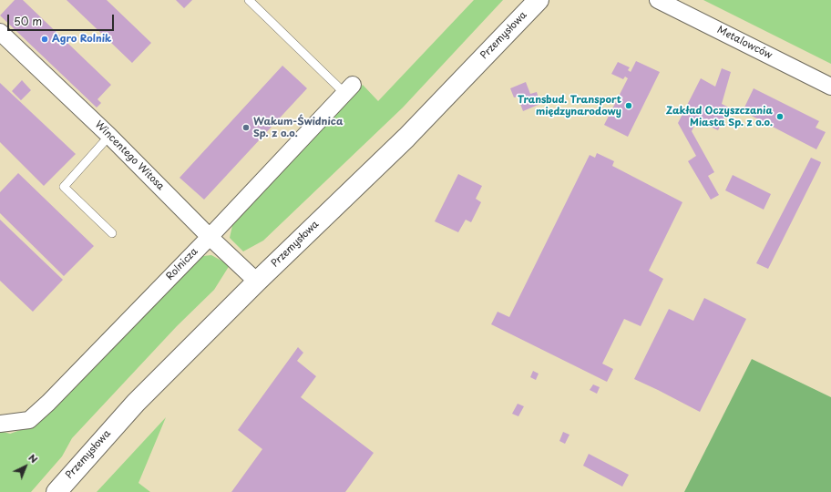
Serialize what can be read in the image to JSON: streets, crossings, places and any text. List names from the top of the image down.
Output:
{
  "streets": {
    "main road": ["Przemysłowa"],
    "street": ["Metalowców", "Wincentego Witosa", "Rolnicza"]
  },
  "crossings": [
    ["Przemysłowa", "Wincentego Witosa"],
    ["Wincentego Witosa", "Rolnicza"]
  ],
  "places": [
    "Agro Rolnik",
    "Transbud. Transport międzynarodowy",
    "Zakład Oczyszczania Miasta Sp. z o.o.",
    "Wakum-Świdnica Sp. z o.o."
  ],
  "scale_bar": "50 m",
  "north": "top right"
}
